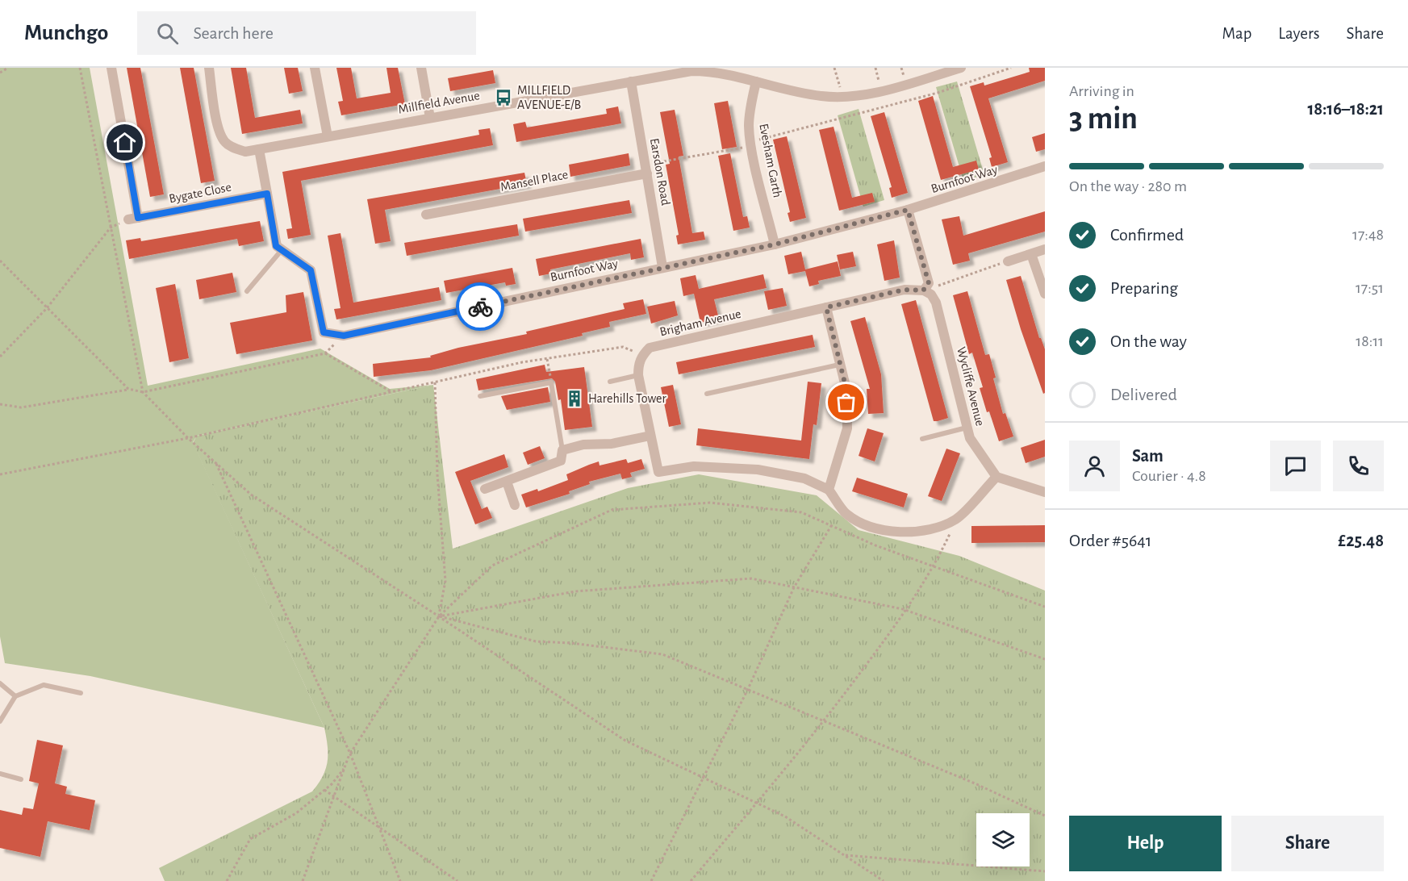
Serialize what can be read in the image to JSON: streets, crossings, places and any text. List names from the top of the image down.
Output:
{
  "streets": {
    "street": [
      "Millfield Avenue",
      "Evesham Garth",
      "Earsdon Road",
      "Burnfoot Way",
      "Mansell Place",
      "Bygate Close",
      "Brigham Avenue",
      "Wycliffe Avenue"
    ]
  },
  "crossings": [
    ["Millfield Avenue", "Evesham Garth"],
    ["Millfield Avenue", "Earsdon Road"],
    ["Evesham Garth", "Burnfoot Way"],
    ["Earsdon Road", "Burnfoot Way"],
    ["Earsdon Road", "Mansell Place"],
    ["Brigham Avenue", "Wycliffe Avenue"]
  ],
  "places": {
    "bus stop": ["MILLFIELD AVENUE-E/B"],
    "building": ["Harehills Tower"]
  },
  "page": {
    "header": "Munchgo",
    "search": "Search here",
    "nav": ["Map", "Layers", "Share"],
    "heading": ["3 min", "Arriving in", "18:16–18:21"],
    "panel": [
      "Sam",
      "Courier · 4.8",
      "Order #5641",
      "£25.48"
    ],
    "bar": "On the way · 280 m",
    "list": [
      ["Confirmed", "17:48"],
      ["Preparing", "17:51"],
      ["On the way", "18:11"],
      "Delivered"
    ],
    "buttons": ["Help", "Share"]
  }
}
